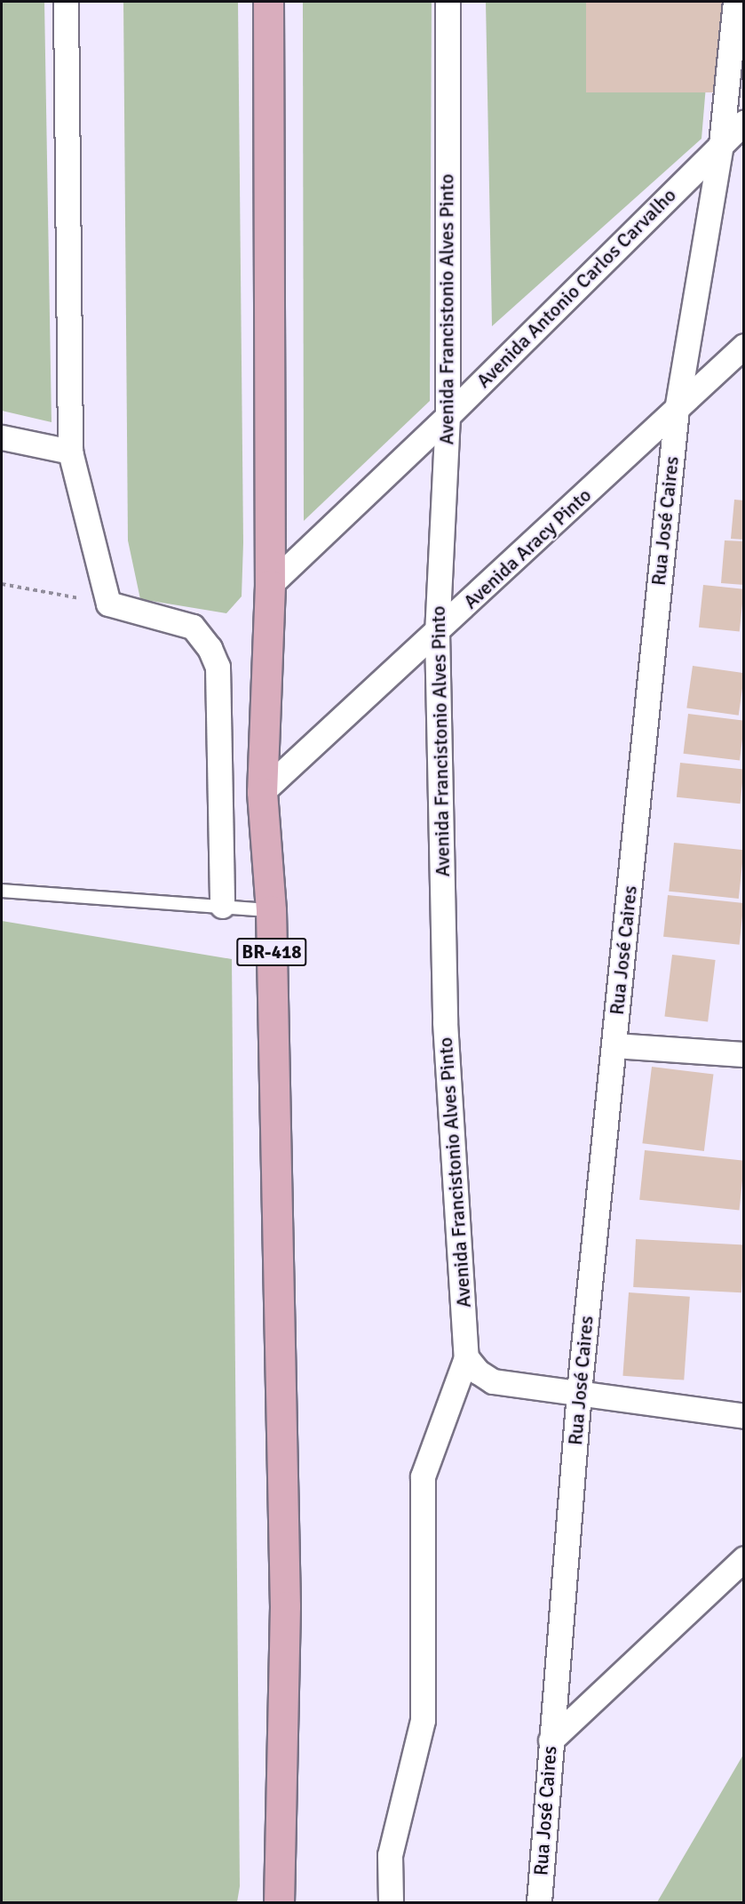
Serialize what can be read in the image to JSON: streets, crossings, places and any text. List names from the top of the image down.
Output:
{
  "streets": {
    "main road": ["BR-418"],
    "street": [
      "Avenida Antonio Carlos Carvalho",
      "Avenida Francistonio Alves Pinto",
      "Rua José Caires",
      "Avenida Aracy Pinto"
    ]
  },
  "crossings": [
    ["Avenida Antonio Carlos Carvalho", "Avenida Francistonio Alves Pinto"],
    ["Avenida Antonio Carlos Carvalho", "Rua José Caires"],
    ["Avenida Antonio Carlos Carvalho", "BR-418"],
    ["Avenida Francistonio Alves Pinto", "Avenida Aracy Pinto"],
    ["Rua José Caires", "Avenida Aracy Pinto"],
    ["Avenida Aracy Pinto", "BR-418"]
  ]
}
